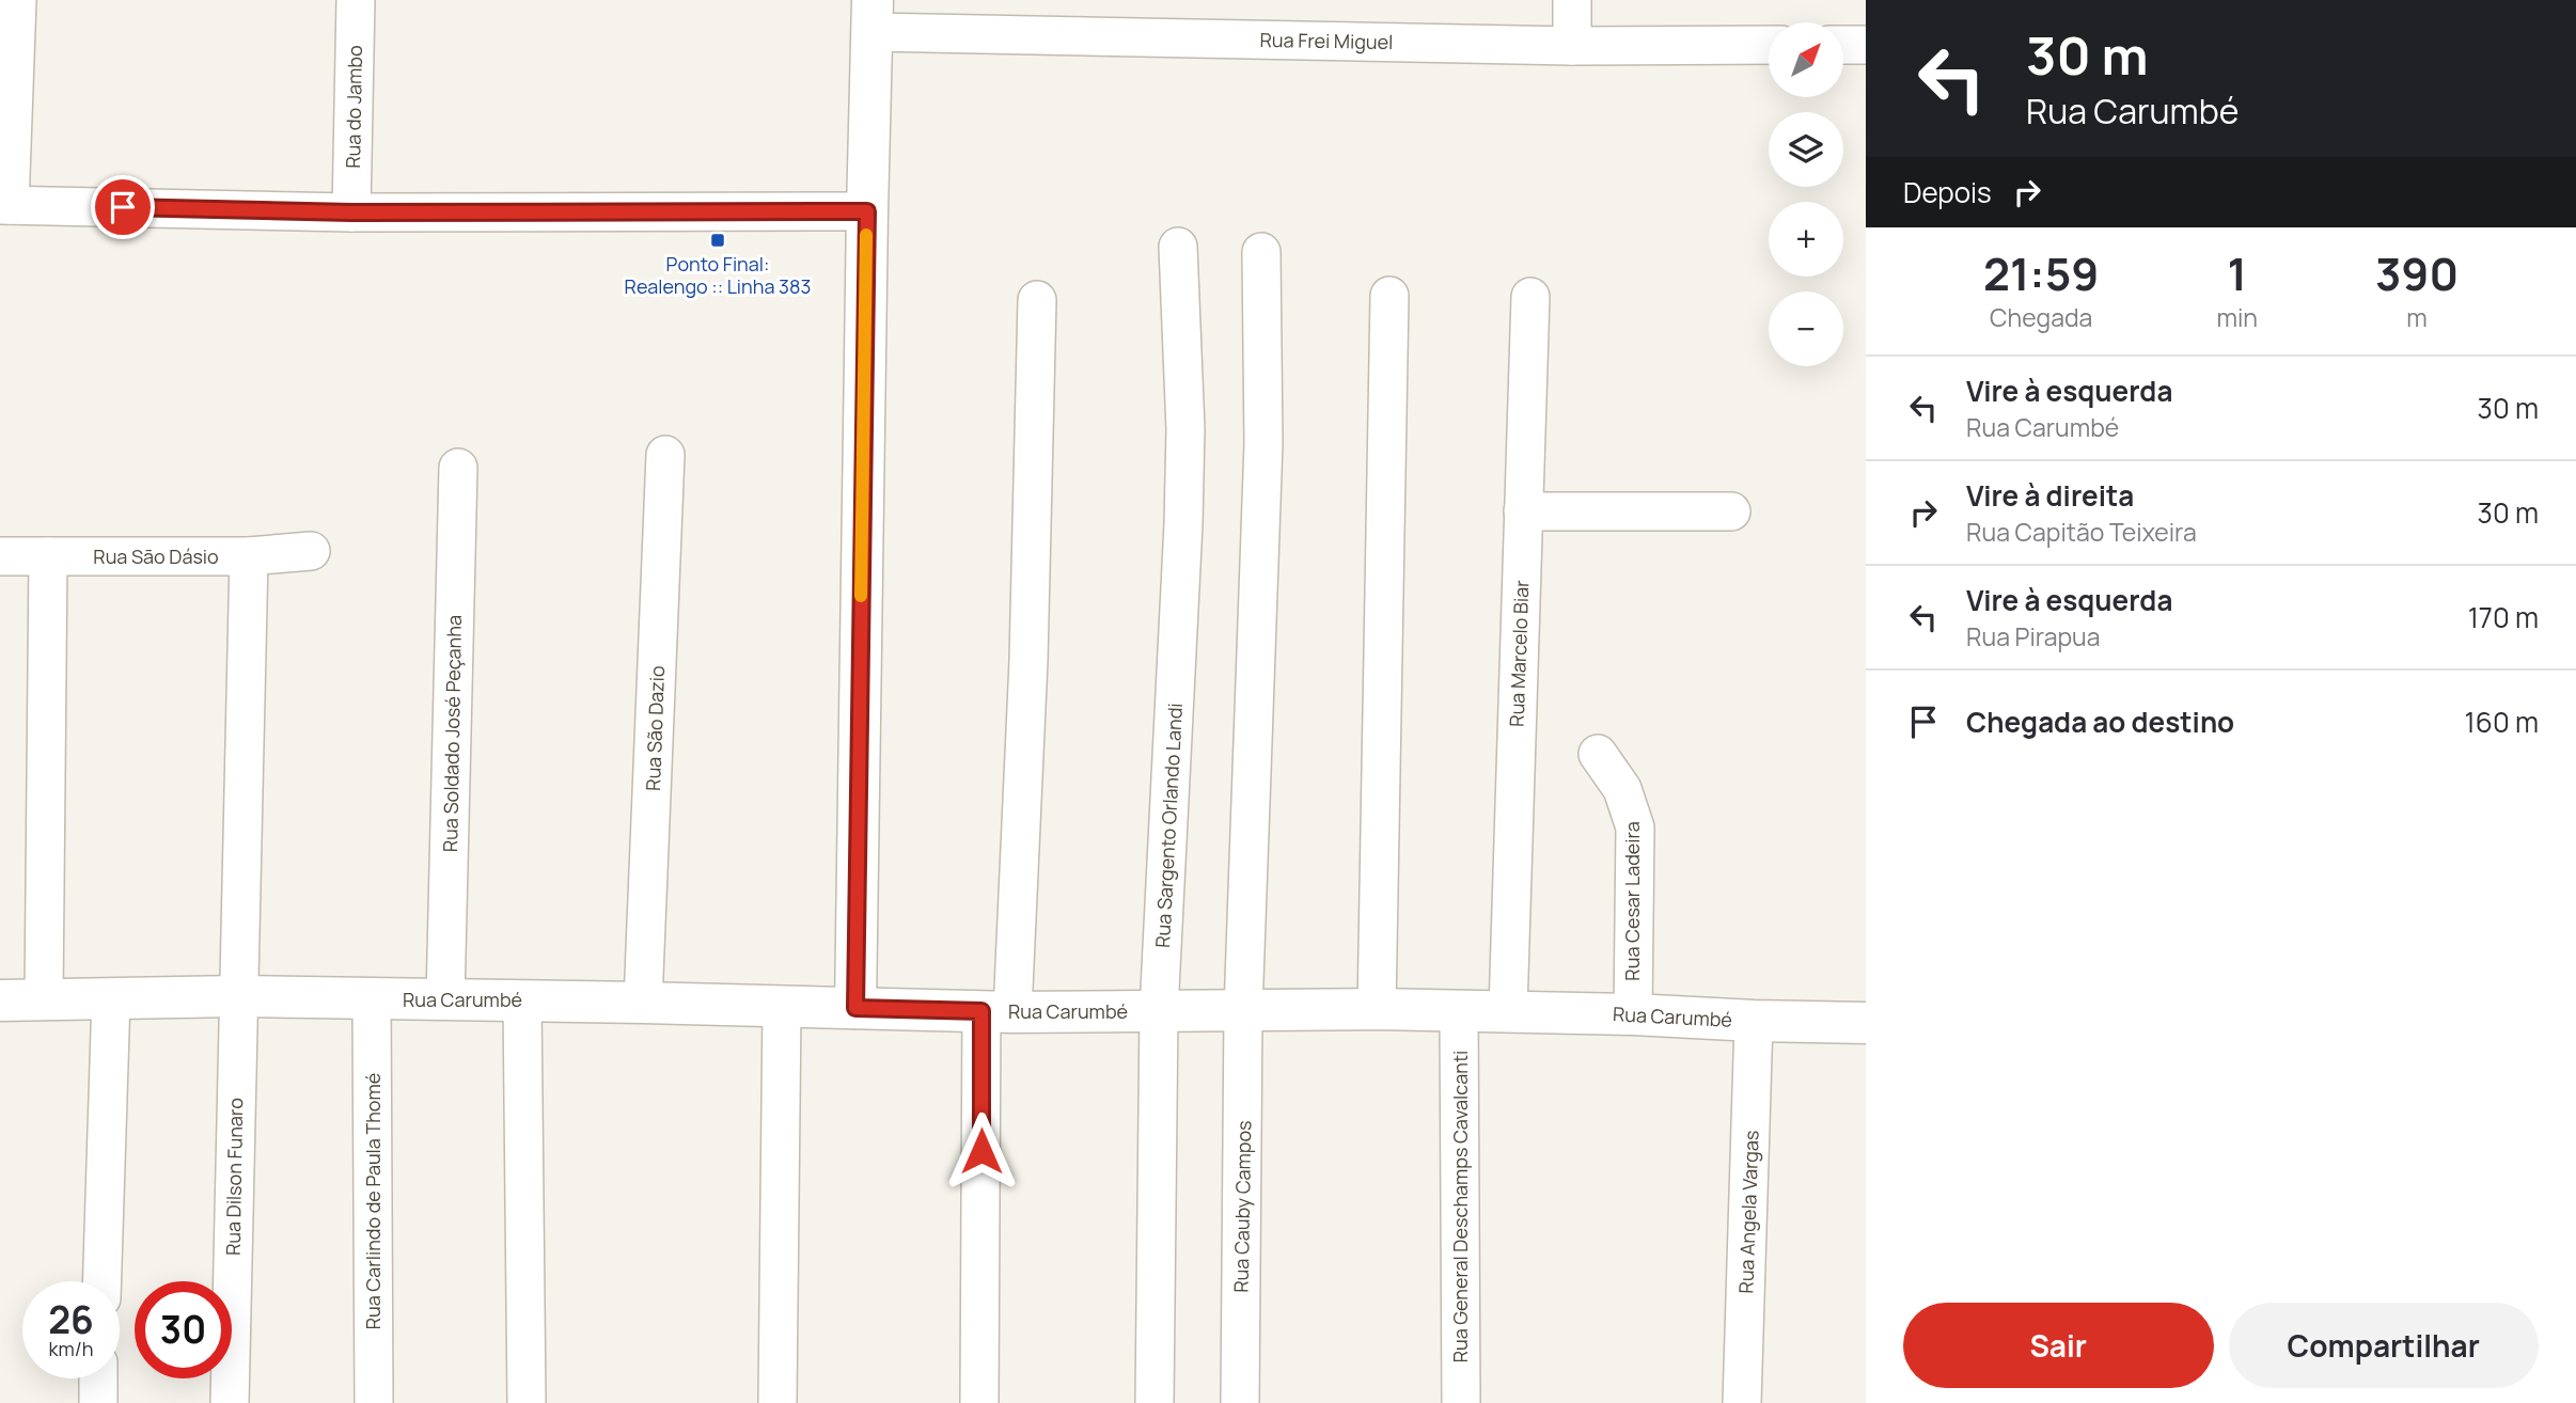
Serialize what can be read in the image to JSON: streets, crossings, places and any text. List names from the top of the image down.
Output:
{
  "streets": {
    "street": [
      "Rua Frei Miguel",
      "Rua do Jambo",
      "Rua São Dásio",
      "Rua Marcelo Biar",
      "Rua São Dazio",
      "Rua Soldado José Peçanha",
      "Rua Sargento Orlando Landi",
      "Rua Cesar Ladeira",
      "Rua Carumbé",
      "Rua Dilson Funaro",
      "Rua Carlindo de Paula Thomé",
      "Rua Cauby Campos",
      "Rua General Deschamps Cavalcanti",
      "Rua Angela Vargas"
    ]
  },
  "crossings": [
    ["Rua Marcelo Biar", "Rua Carumbé"],
    ["Rua São Dazio", "Rua Carumbé"],
    ["Rua Soldado José Peçanha", "Rua Carumbé"],
    ["Rua Sargento Orlando Landi", "Rua Carumbé"],
    ["Rua Cesar Ladeira", "Rua Carumbé"],
    ["Rua Carumbé", "Rua Dilson Funaro"],
    ["Rua Carumbé", "Rua Carlindo de Paula Thomé"],
    ["Rua Carumbé", "Rua Cauby Campos"],
    ["Rua Carumbé", "Rua General Deschamps Cavalcanti"],
    ["Rua Carumbé", "Rua Angela Vargas"]
  ],
  "places": {
    "transit": ["Ponto Final: Realengo :: Linha 383"]
  },
  "north": "top right",
  "page": {
    "turn": ["30 m", "Rua Carumbé"],
    "map_buttons": ["+", "−"],
    "then": "Depois",
    "eta": [
      "21:59",
      "Chegada",
      "1",
      "min",
      "390",
      "m"
    ],
    "list": [
      {
        "name": "Vire à esquerda",
        "note": "Rua Carumbé",
        "value": "30 m"
      },
      {
        "name": "Vire à direita",
        "note": "Rua Capitão Teixeira",
        "value": "30 m"
      },
      {
        "name": "Vire à esquerda",
        "note": "Rua Pirapua",
        "value": "170 m"
      },
      {
        "name": "Chegada ao destino",
        "value": "160 m"
      }
    ],
    "speed": "26 km/h",
    "limit": "30",
    "buttons": ["Sair", "Compartilhar"]
  }
}
